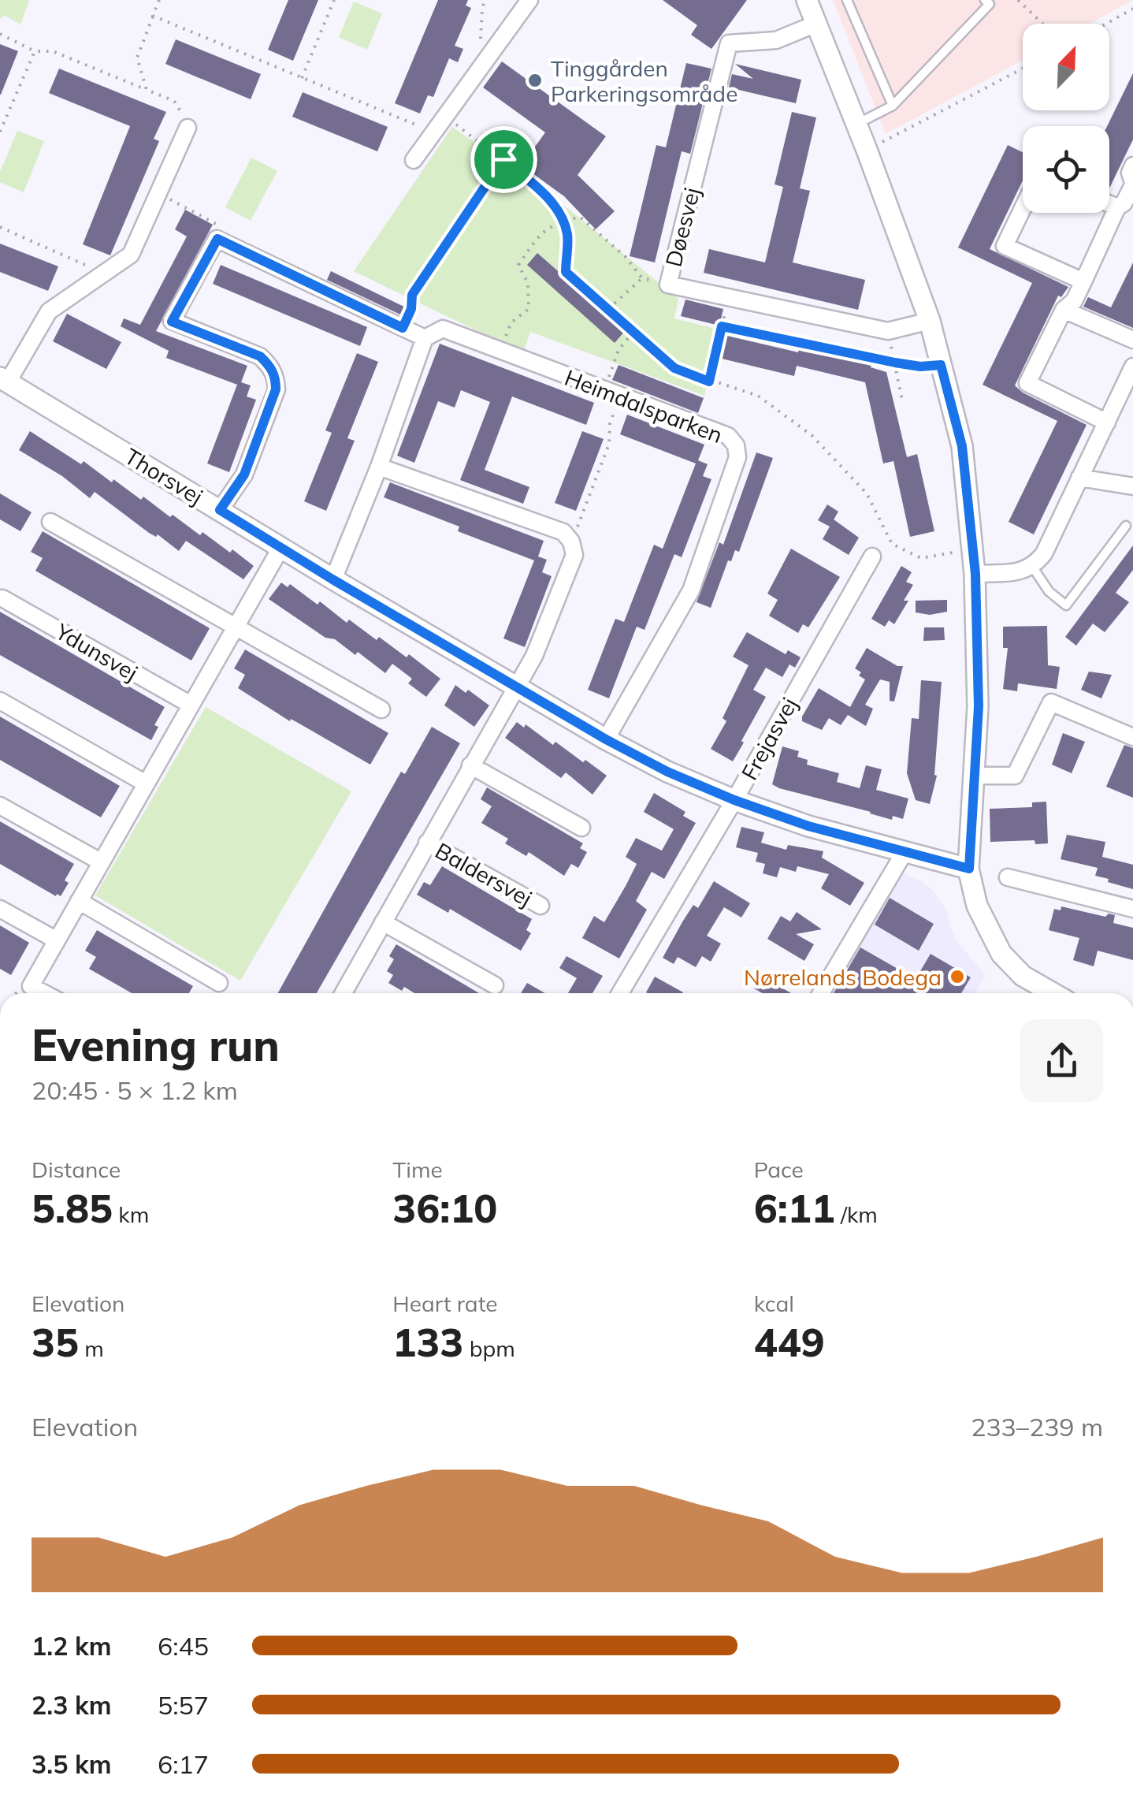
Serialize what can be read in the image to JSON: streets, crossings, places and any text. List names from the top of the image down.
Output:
{
  "streets": {
    "street": [
      "Døesvej",
      "Heimdalsparken",
      "Thorsvej",
      "Ydunsvej",
      "Frejasvej",
      "Baldersvej"
    ]
  },
  "crossings": [
    ["Heimdalsparken", "Thorsvej"],
    ["Thorsvej", "Frejasvej"],
    ["Thorsvej", "Baldersvej"]
  ],
  "places": ["Tinggården Parkeringsområde", "Nørrelands Bodega"],
  "north": "top right",
  "page": {
    "heading": ["Evening run", "20:45 · 5 × 1.2 km"],
    "stats": [
      ["Distance", "5.85 km"],
      ["Time", "36:10"],
      ["Pace", "6:11 /km"],
      ["Elevation", "35 m"],
      ["Heart rate", "133 bpm"],
      ["kcal", "449"]
    ],
    "chart": ["Elevation", "233–239 m"],
    "list": [
      {
        "name": "1.2 km",
        "note": "6:45"
      },
      {
        "name": "2.3 km",
        "note": "5:57"
      },
      {
        "name": "3.5 km",
        "note": "6:17"
      }
    ]
  }
}
